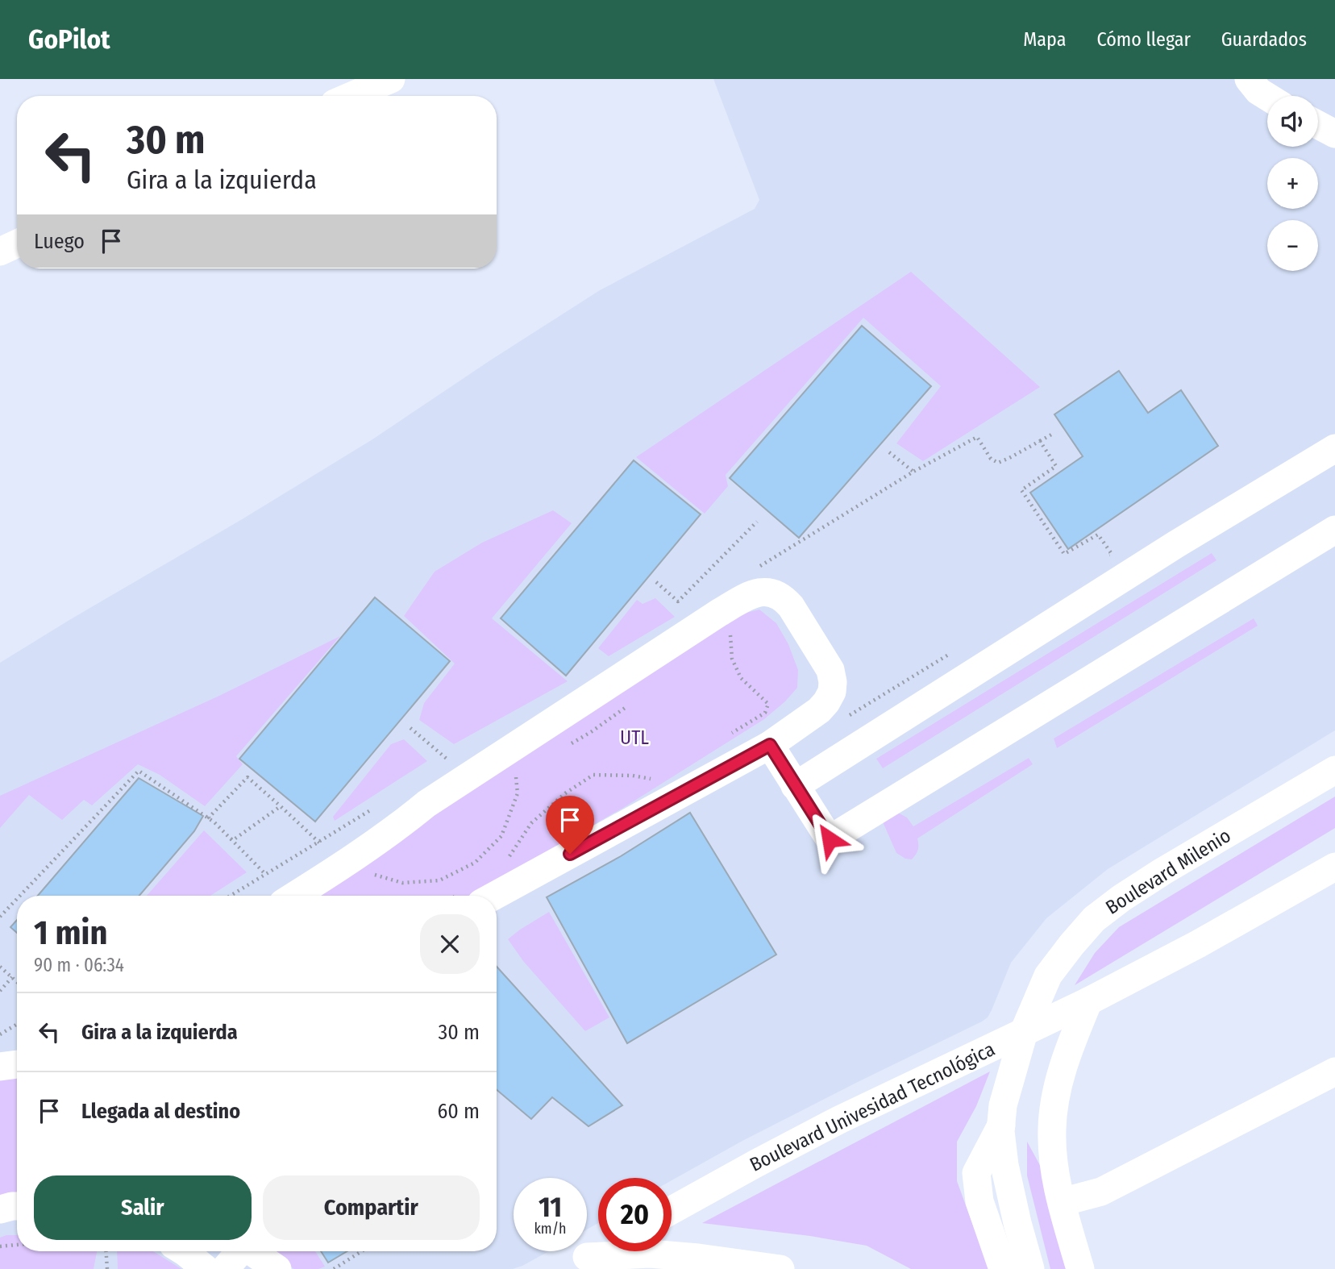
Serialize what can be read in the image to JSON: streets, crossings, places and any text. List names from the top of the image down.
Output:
{
  "streets": {
    "street": ["Boulevard Milenio", "Boulevard Univesidad Tecnológica"]
  },
  "crossings": [
    ["Boulevard Milenio", "Boulevard Univesidad Tecnológica"]
  ],
  "parks": ["UTL"],
  "page": {
    "header": "GoPilot",
    "nav": ["Mapa", "Cómo llegar", "Guardados"],
    "map_buttons": ["+", "−"],
    "turn": ["30 m", "Gira a la izquierda"],
    "then": "Luego",
    "heading": ["1 min", "90 m · 06:34"],
    "list": [
      {
        "name": "Gira a la izquierda",
        "value": "30 m"
      },
      {
        "name": "Llegada al destino",
        "value": "60 m"
      }
    ],
    "buttons": ["Salir", "Compartir"],
    "speed": "11 km/h",
    "limit": "20"
  }
}
